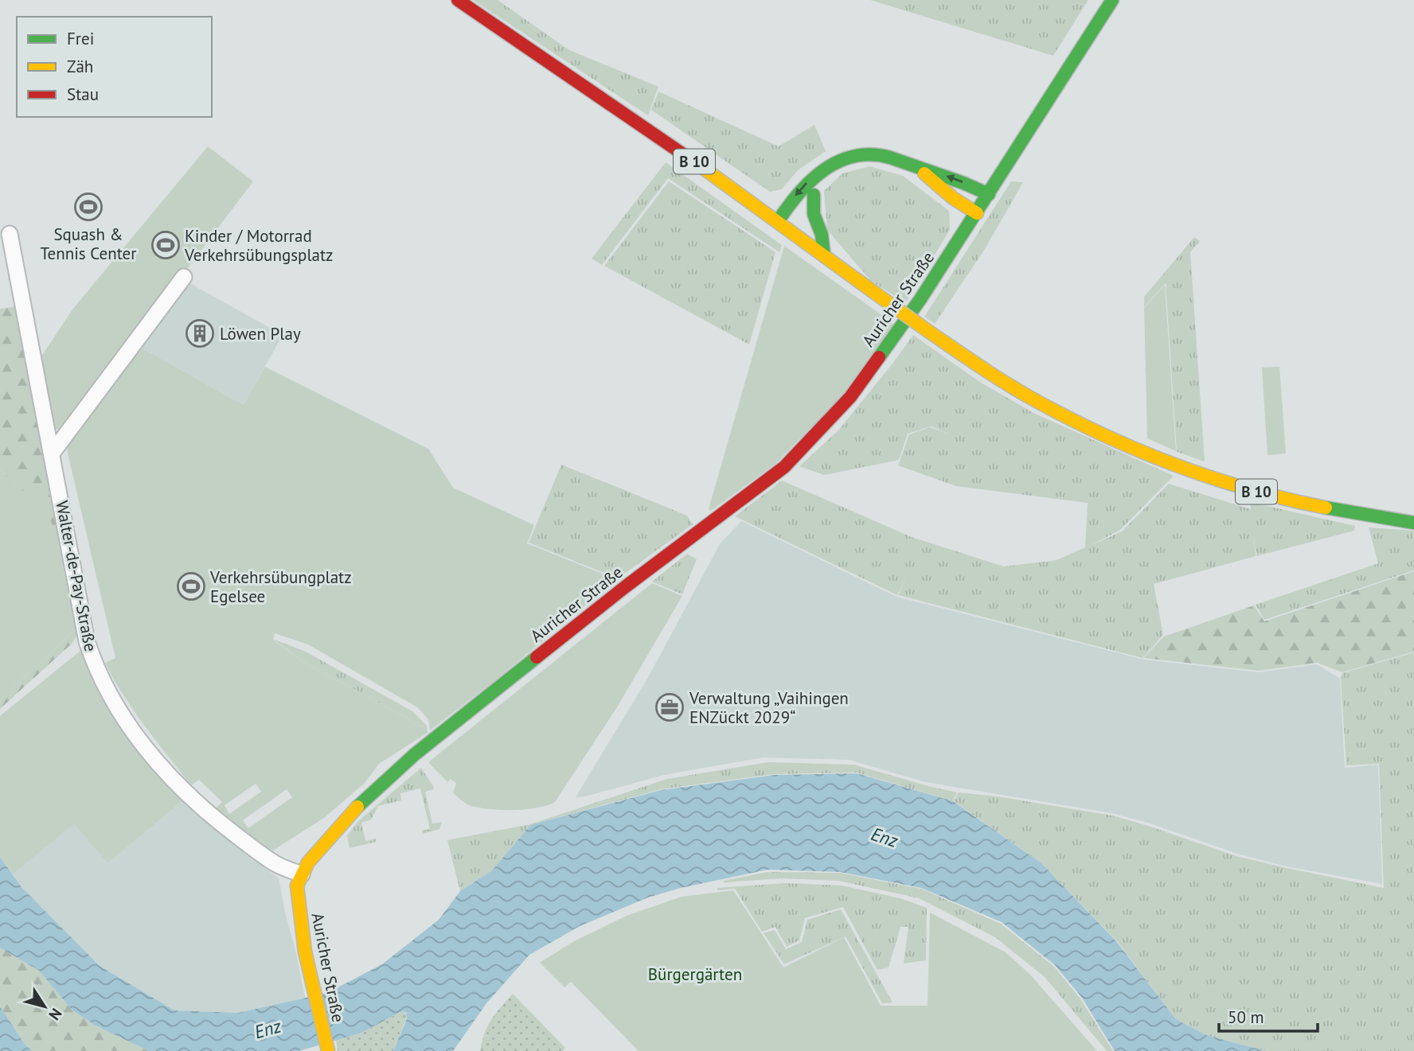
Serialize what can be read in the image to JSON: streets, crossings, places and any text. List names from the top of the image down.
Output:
{
  "streets": {
    "main road": ["B 10", "Auricher Straße"],
    "street": ["Walter-de-Pay-Straße"]
  },
  "crossings": [
    ["Auricher Straße", "Walter-de-Pay-Straße"]
  ],
  "water": ["Enz"],
  "parks": ["Bürgergärten"],
  "places": {
    "sports": ["Squash & Tennis Center", "Kinder / Motorrad Verkehrsübungsplatz", "Verkehrsübungplatz Egelsee"],
    "building": ["Löwen Play"],
    "office": ["Verwaltung „Vaihingen ENZückt 2029“"]
  },
  "legend": ["Frei", "Zäh", "Stau"],
  "scale_bar": "50 m",
  "north": "bottom right"
}
